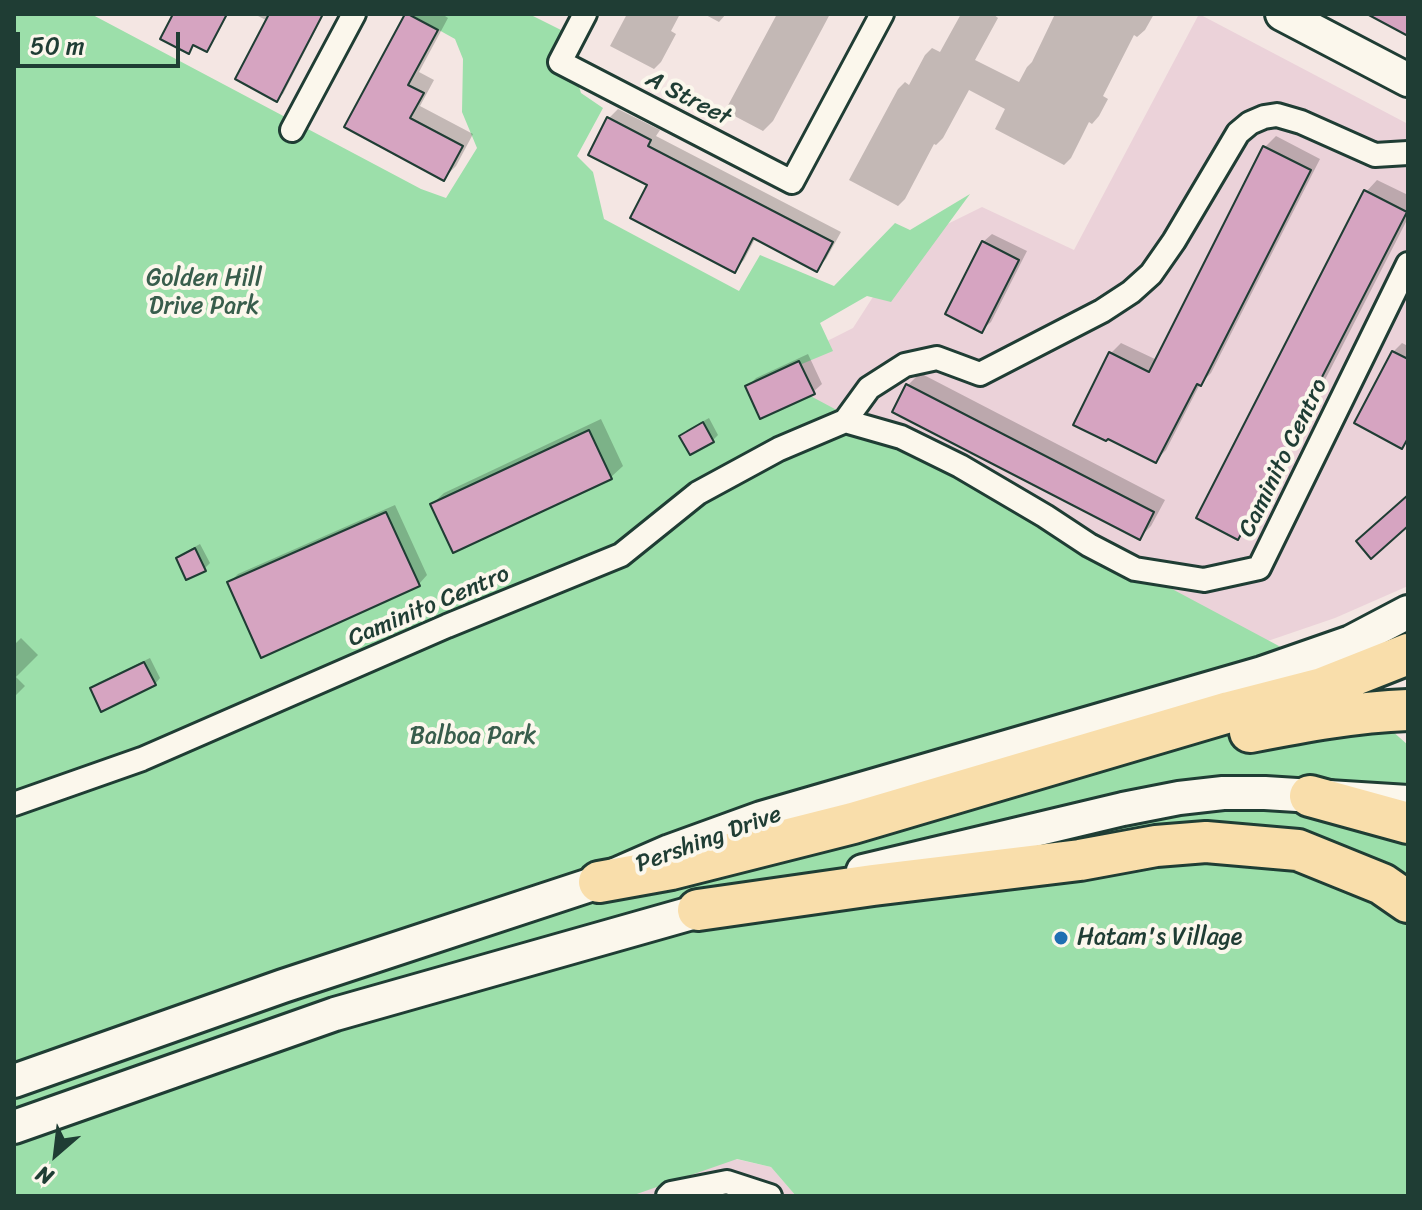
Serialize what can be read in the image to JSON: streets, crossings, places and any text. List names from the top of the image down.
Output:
{
  "streets": {
    "main road": ["Pershing Drive"],
    "street": ["A Street", "Caminito Centro"]
  },
  "parks": ["Golden Hill Drive Park", "Balboa Park"],
  "places": ["Hatam's Village"],
  "scale_bar": "50 m",
  "north": "bottom left"
}
